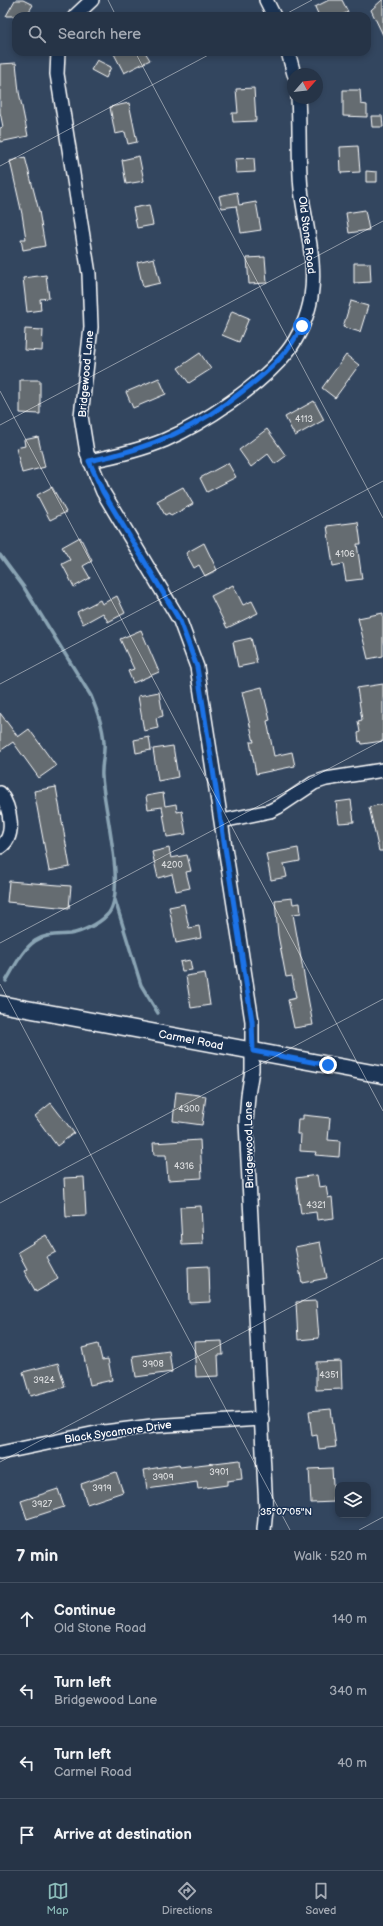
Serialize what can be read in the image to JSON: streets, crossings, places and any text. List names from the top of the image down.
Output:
{
  "streets": {
    "main road": ["Carmel Road"],
    "street": ["Old Stone Road", "Bridgewood Lane", "Black Sycamore Drive"]
  },
  "crossings": [
    ["Old Stone Road", "Bridgewood Lane"],
    ["Bridgewood Lane", "Carmel Road"],
    ["Bridgewood Lane", "Black Sycamore Drive"]
  ],
  "house_numbers": [
    "4113",
    "4106",
    "4200",
    "4300",
    "4316",
    "4321",
    "3908",
    "4351",
    "3924",
    "3901",
    "3909",
    "3919",
    "3927"
  ],
  "north": "top right",
  "page": {
    "search": "Search here",
    "heading": ["7 min", "Walk · 520 m"],
    "list": [
      ["Continue", "Old Stone Road", "140 m"],
      ["Turn left", "Bridgewood Lane", "340 m"],
      ["Turn left", "Carmel Road", "40 m"],
      "Arrive at destination"
    ],
    "nav": ["Map", "Directions", "Saved"]
  },
  "coordinates": ["35°07'05\"N"]
}
